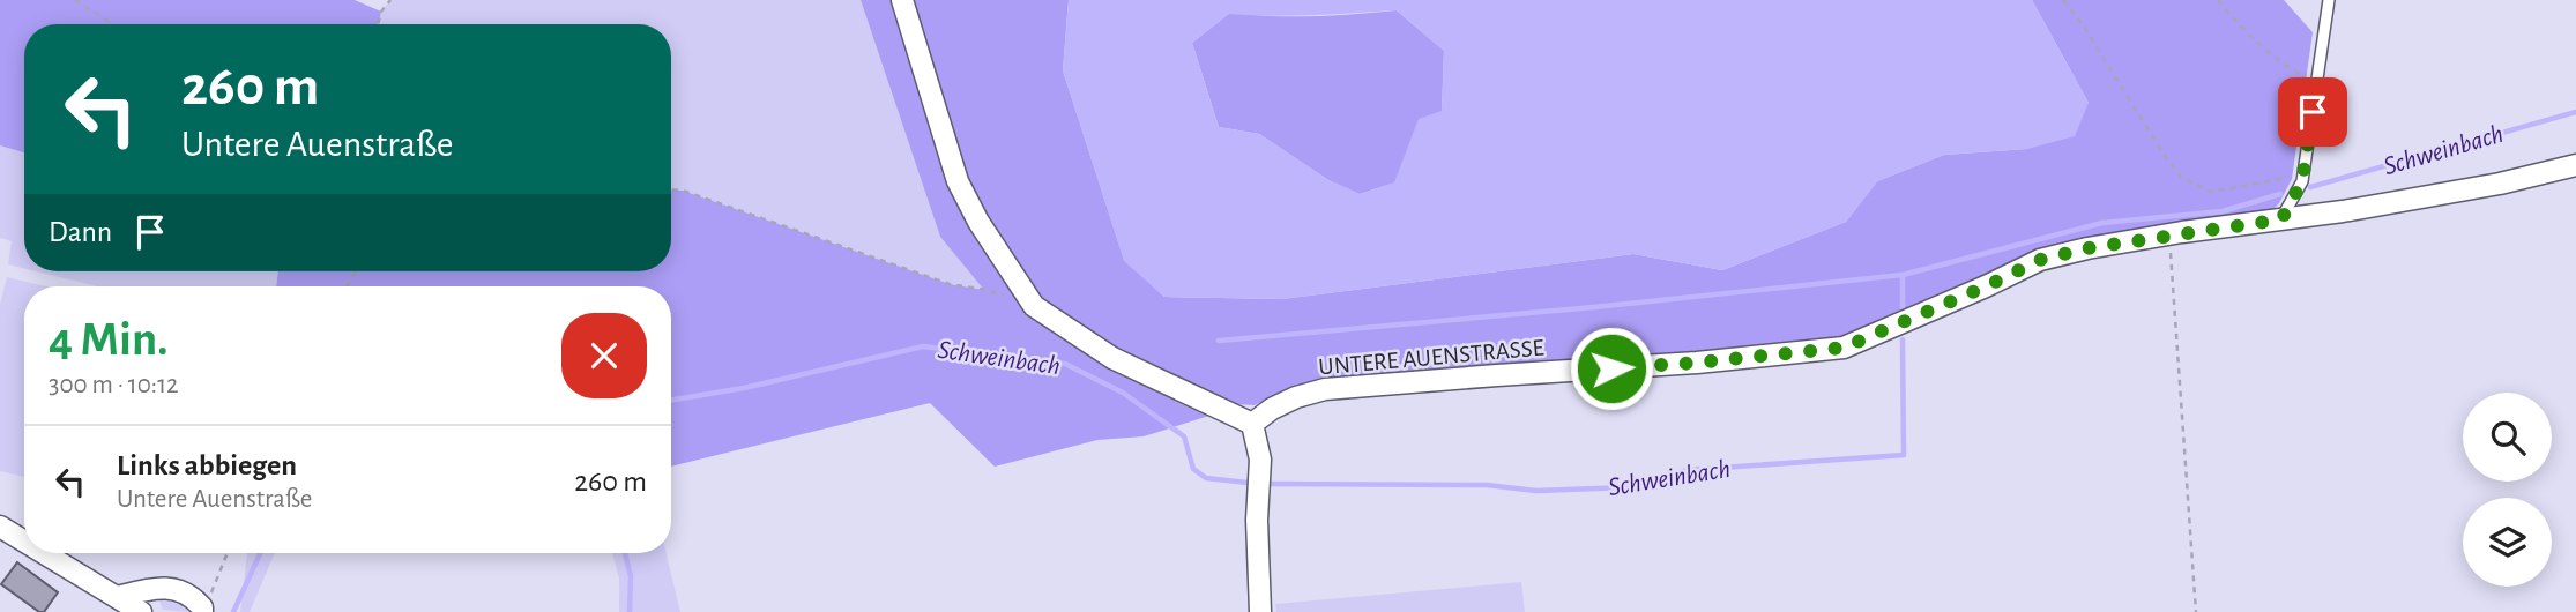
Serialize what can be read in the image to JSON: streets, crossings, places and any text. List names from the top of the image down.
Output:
{
  "streets": {
    "street": ["UNTERE AUENSTRASSE"]
  },
  "water": ["Schweinbach"],
  "page": {
    "turn": ["260 m", "Untere Auenstraße"],
    "then": "Dann",
    "heading": ["4 Min.", "300 m · 10:12"],
    "list": [
      {
        "name": "Links abbiegen",
        "note": "Untere Auenstraße",
        "value": "260 m"
      }
    ]
  }
}
